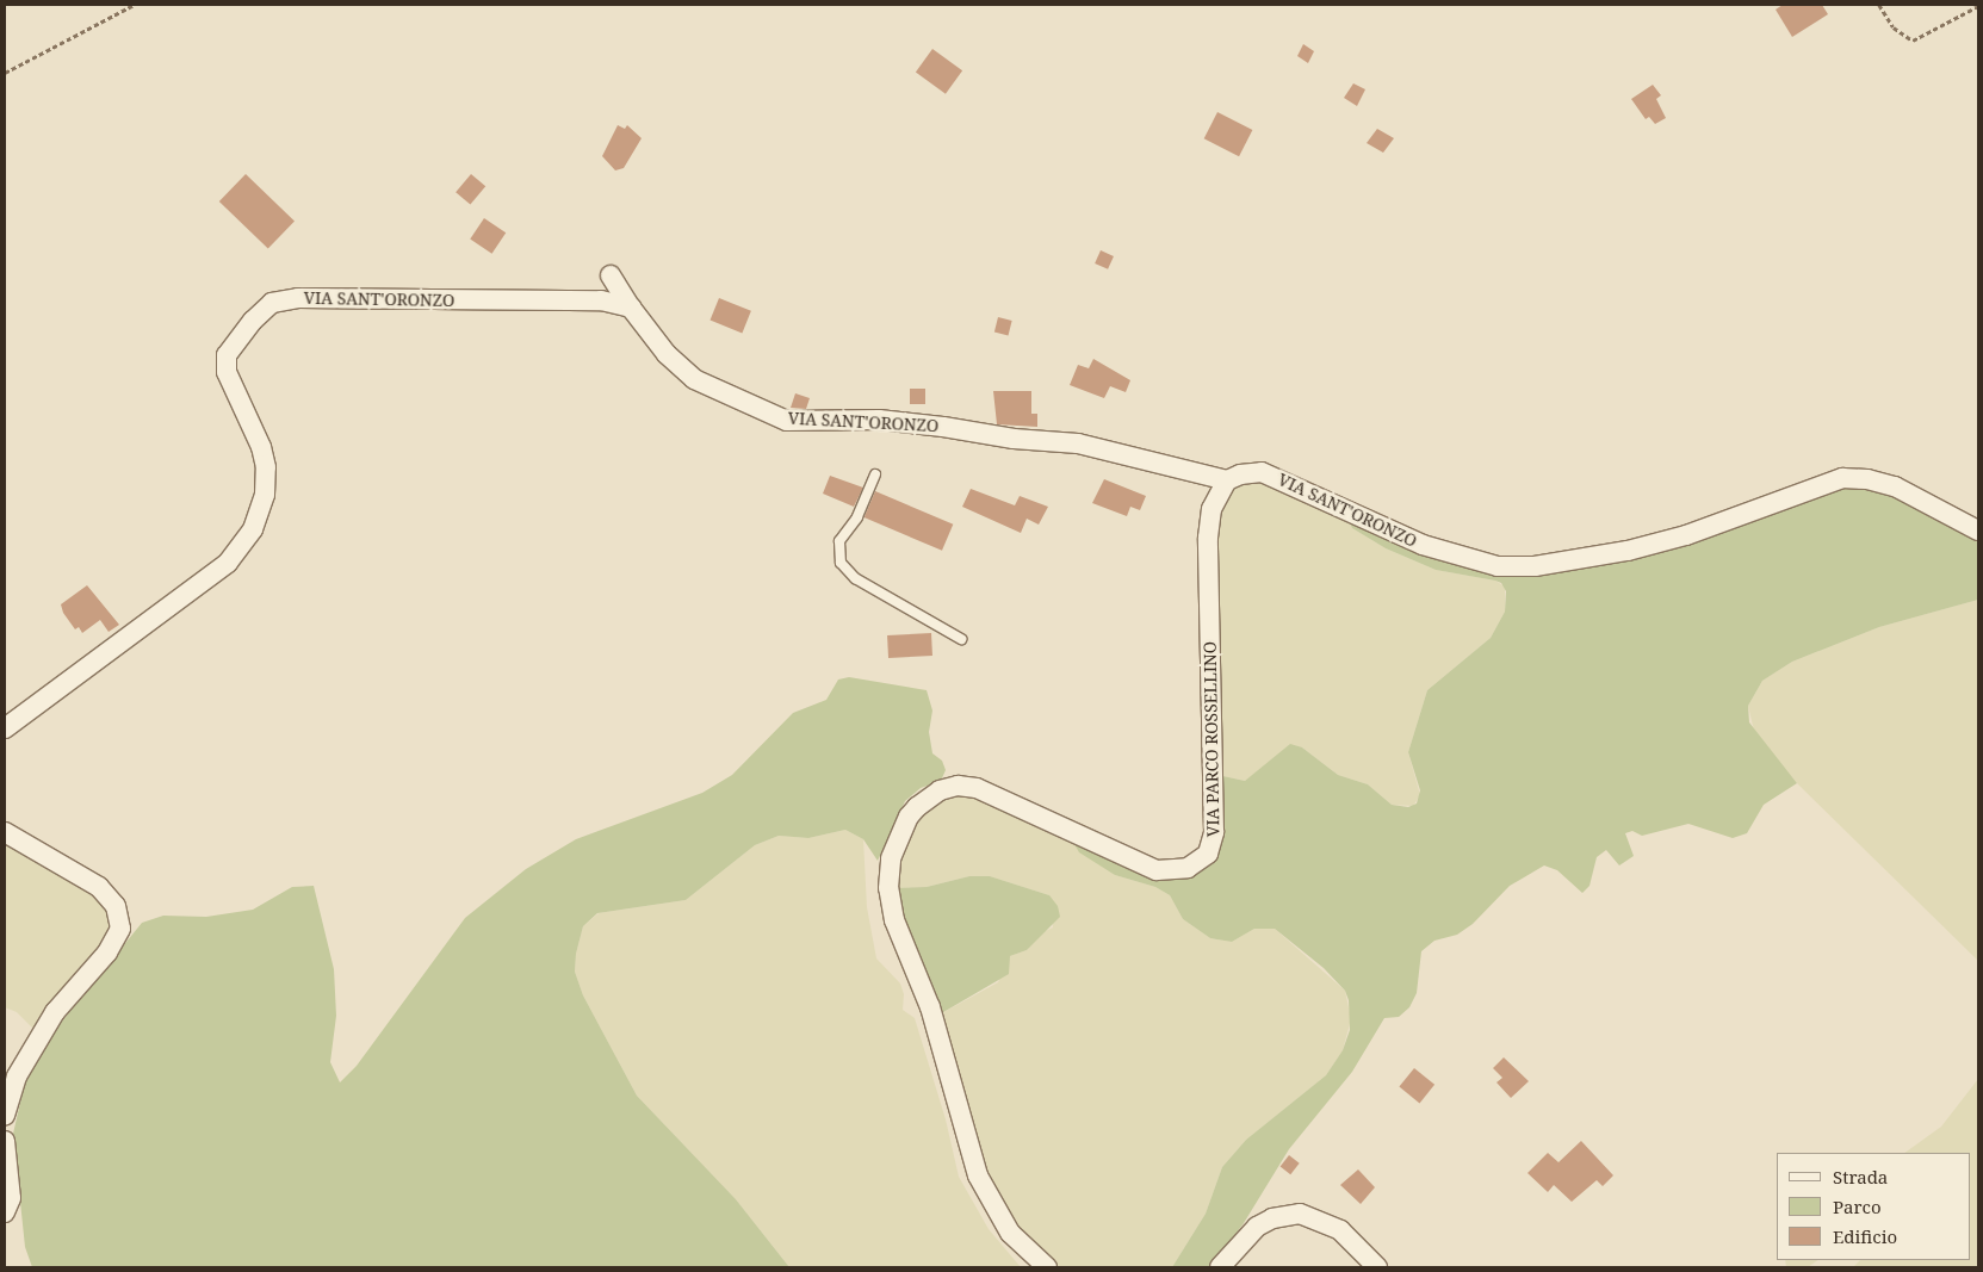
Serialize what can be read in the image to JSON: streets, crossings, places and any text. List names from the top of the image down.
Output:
{
  "streets": {
    "street": ["VIA SANT'ORONZO", "VIA PARCO ROSSELLINO"]
  },
  "crossings": [
    ["VIA SANT'ORONZO", "VIA PARCO ROSSELLINO"]
  ],
  "legend": ["Strada", "Parco", "Edificio"]
}
